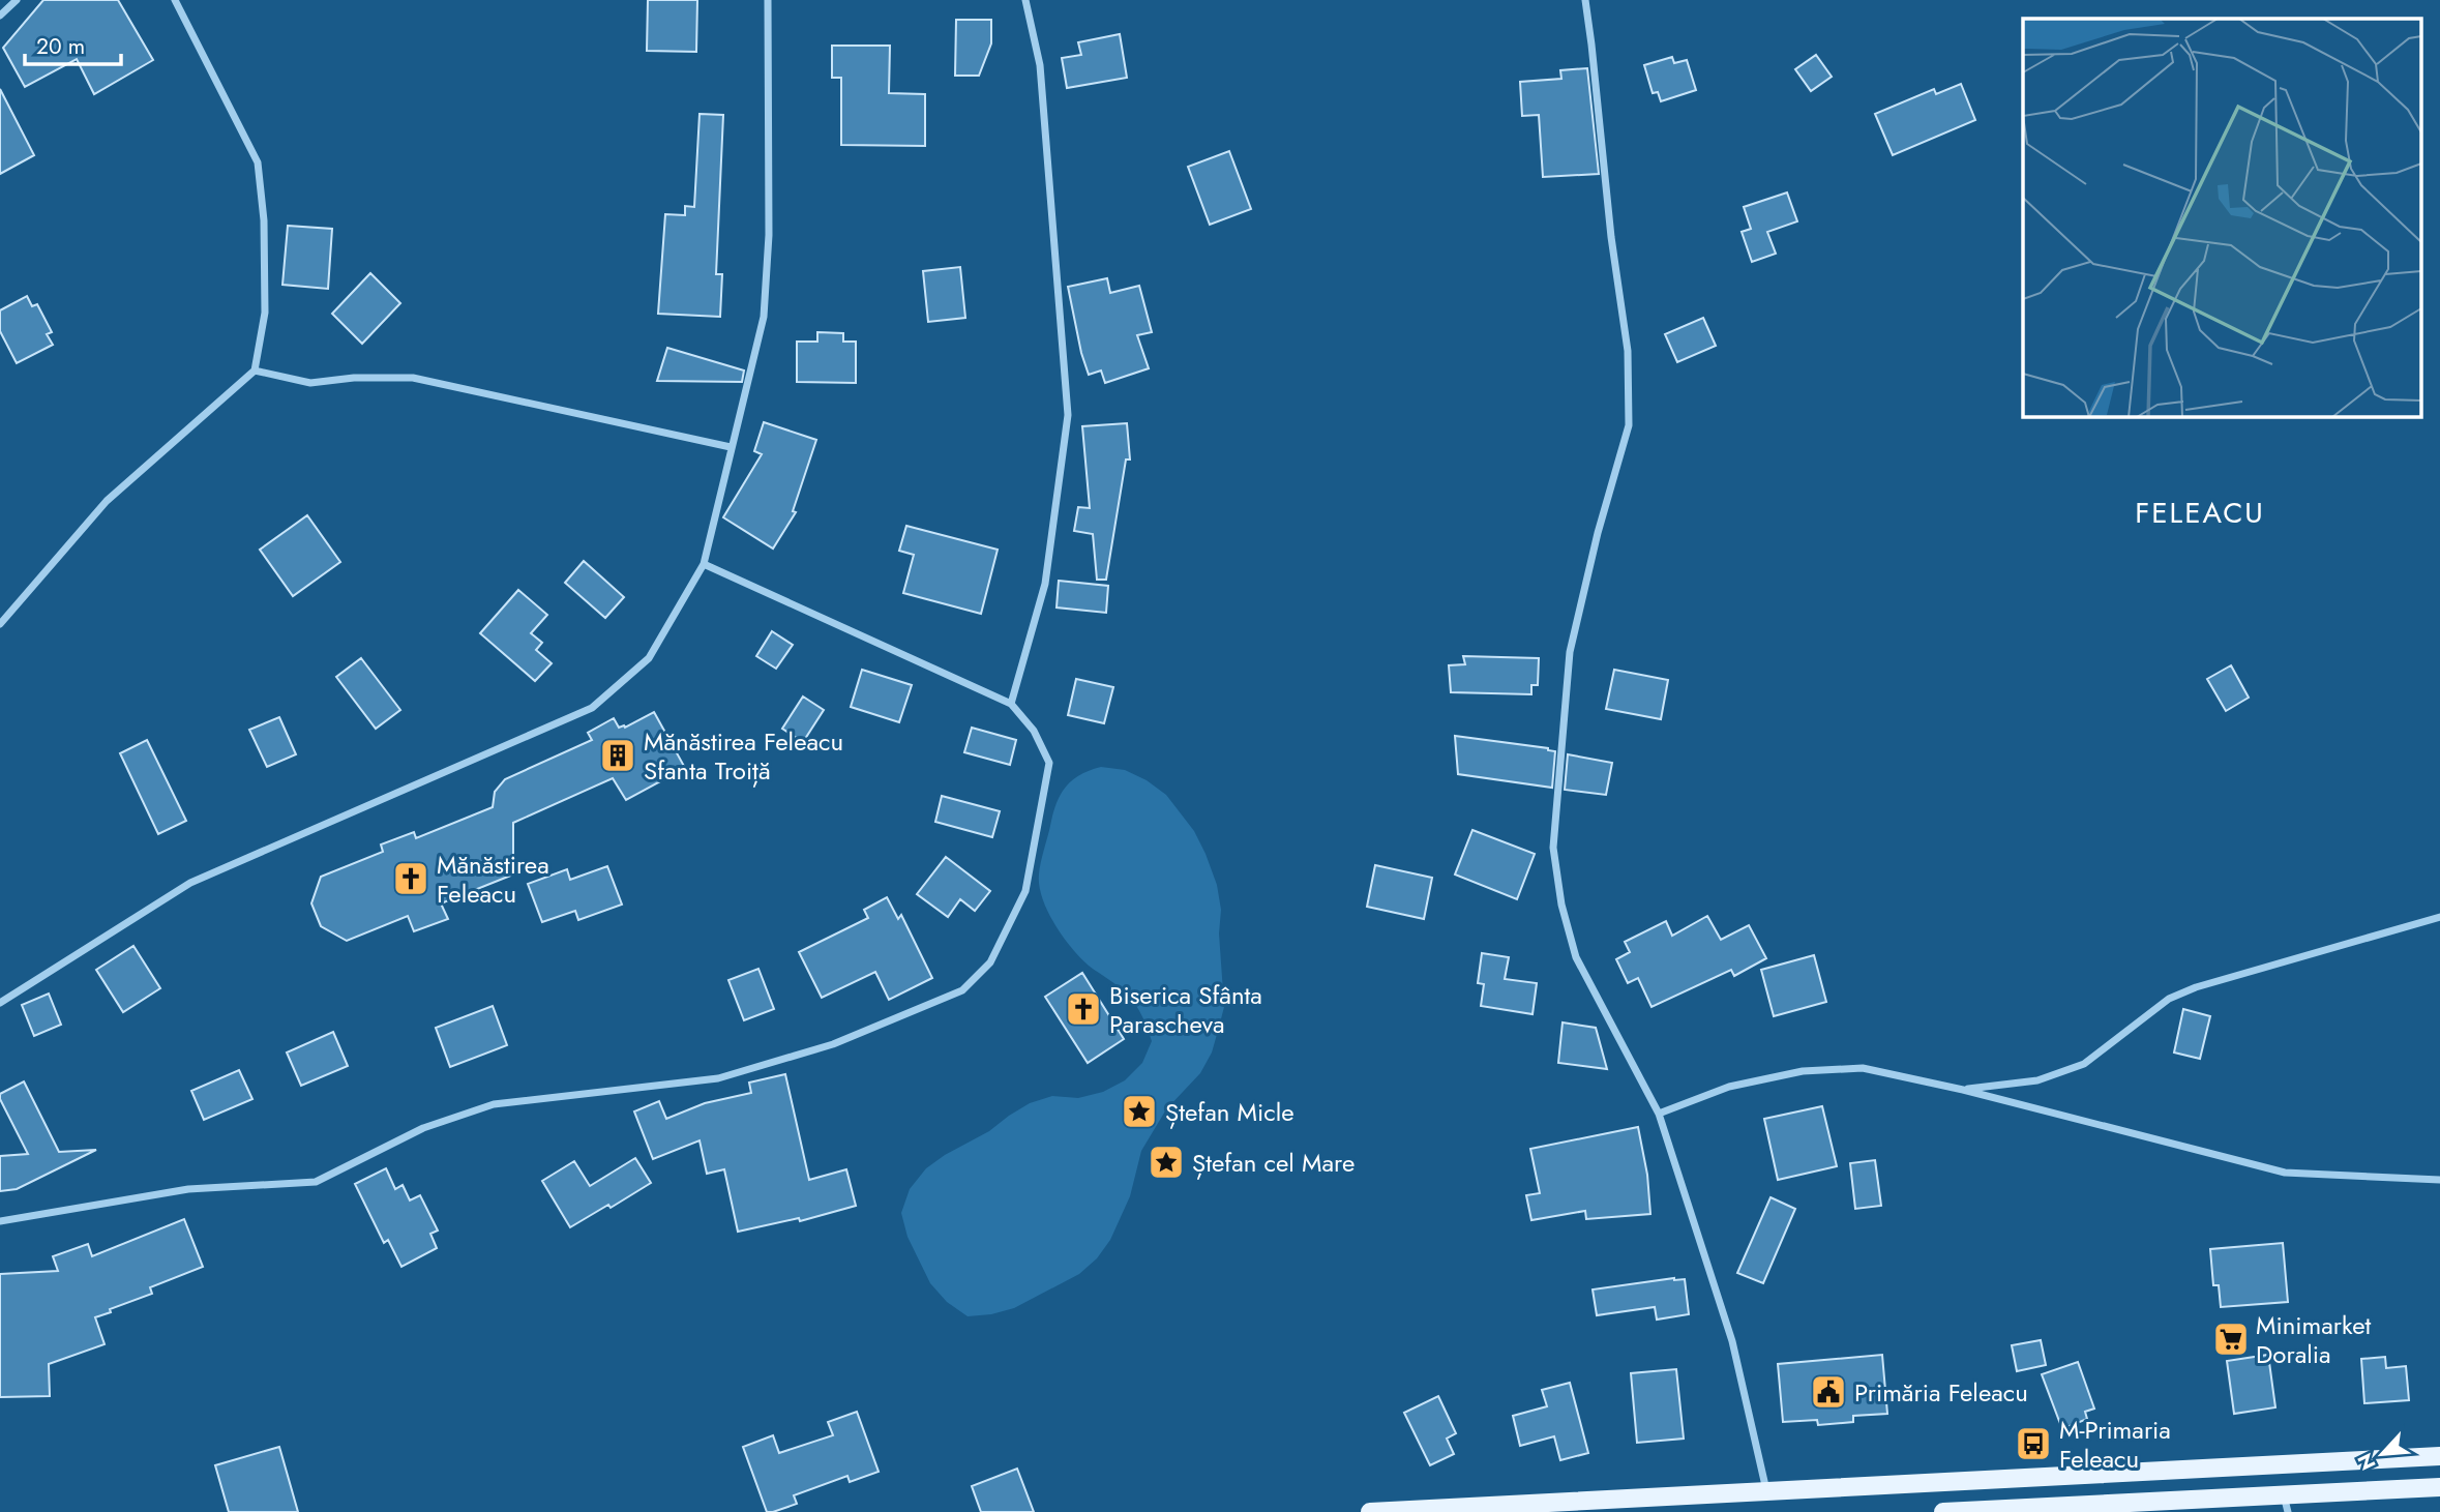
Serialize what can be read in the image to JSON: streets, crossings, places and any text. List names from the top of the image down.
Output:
{
  "districts": ["FELEACU"],
  "places": {
    "building": ["Mănăstirea Feleacu Sfanta Troiță"],
    "church": ["Mănăstirea Feleacu", "Biserica Sfânta Parascheva"],
    "place": ["Ștefan Micle", "Ștefan cel Mare"],
    "supermarket": ["Minimarket Doralia"],
    "public building": ["Primăria Feleacu"],
    "bus stop": ["M-Primaria Feleacu"]
  },
  "scale_bar": "20 m",
  "north": "bottom left"
}
